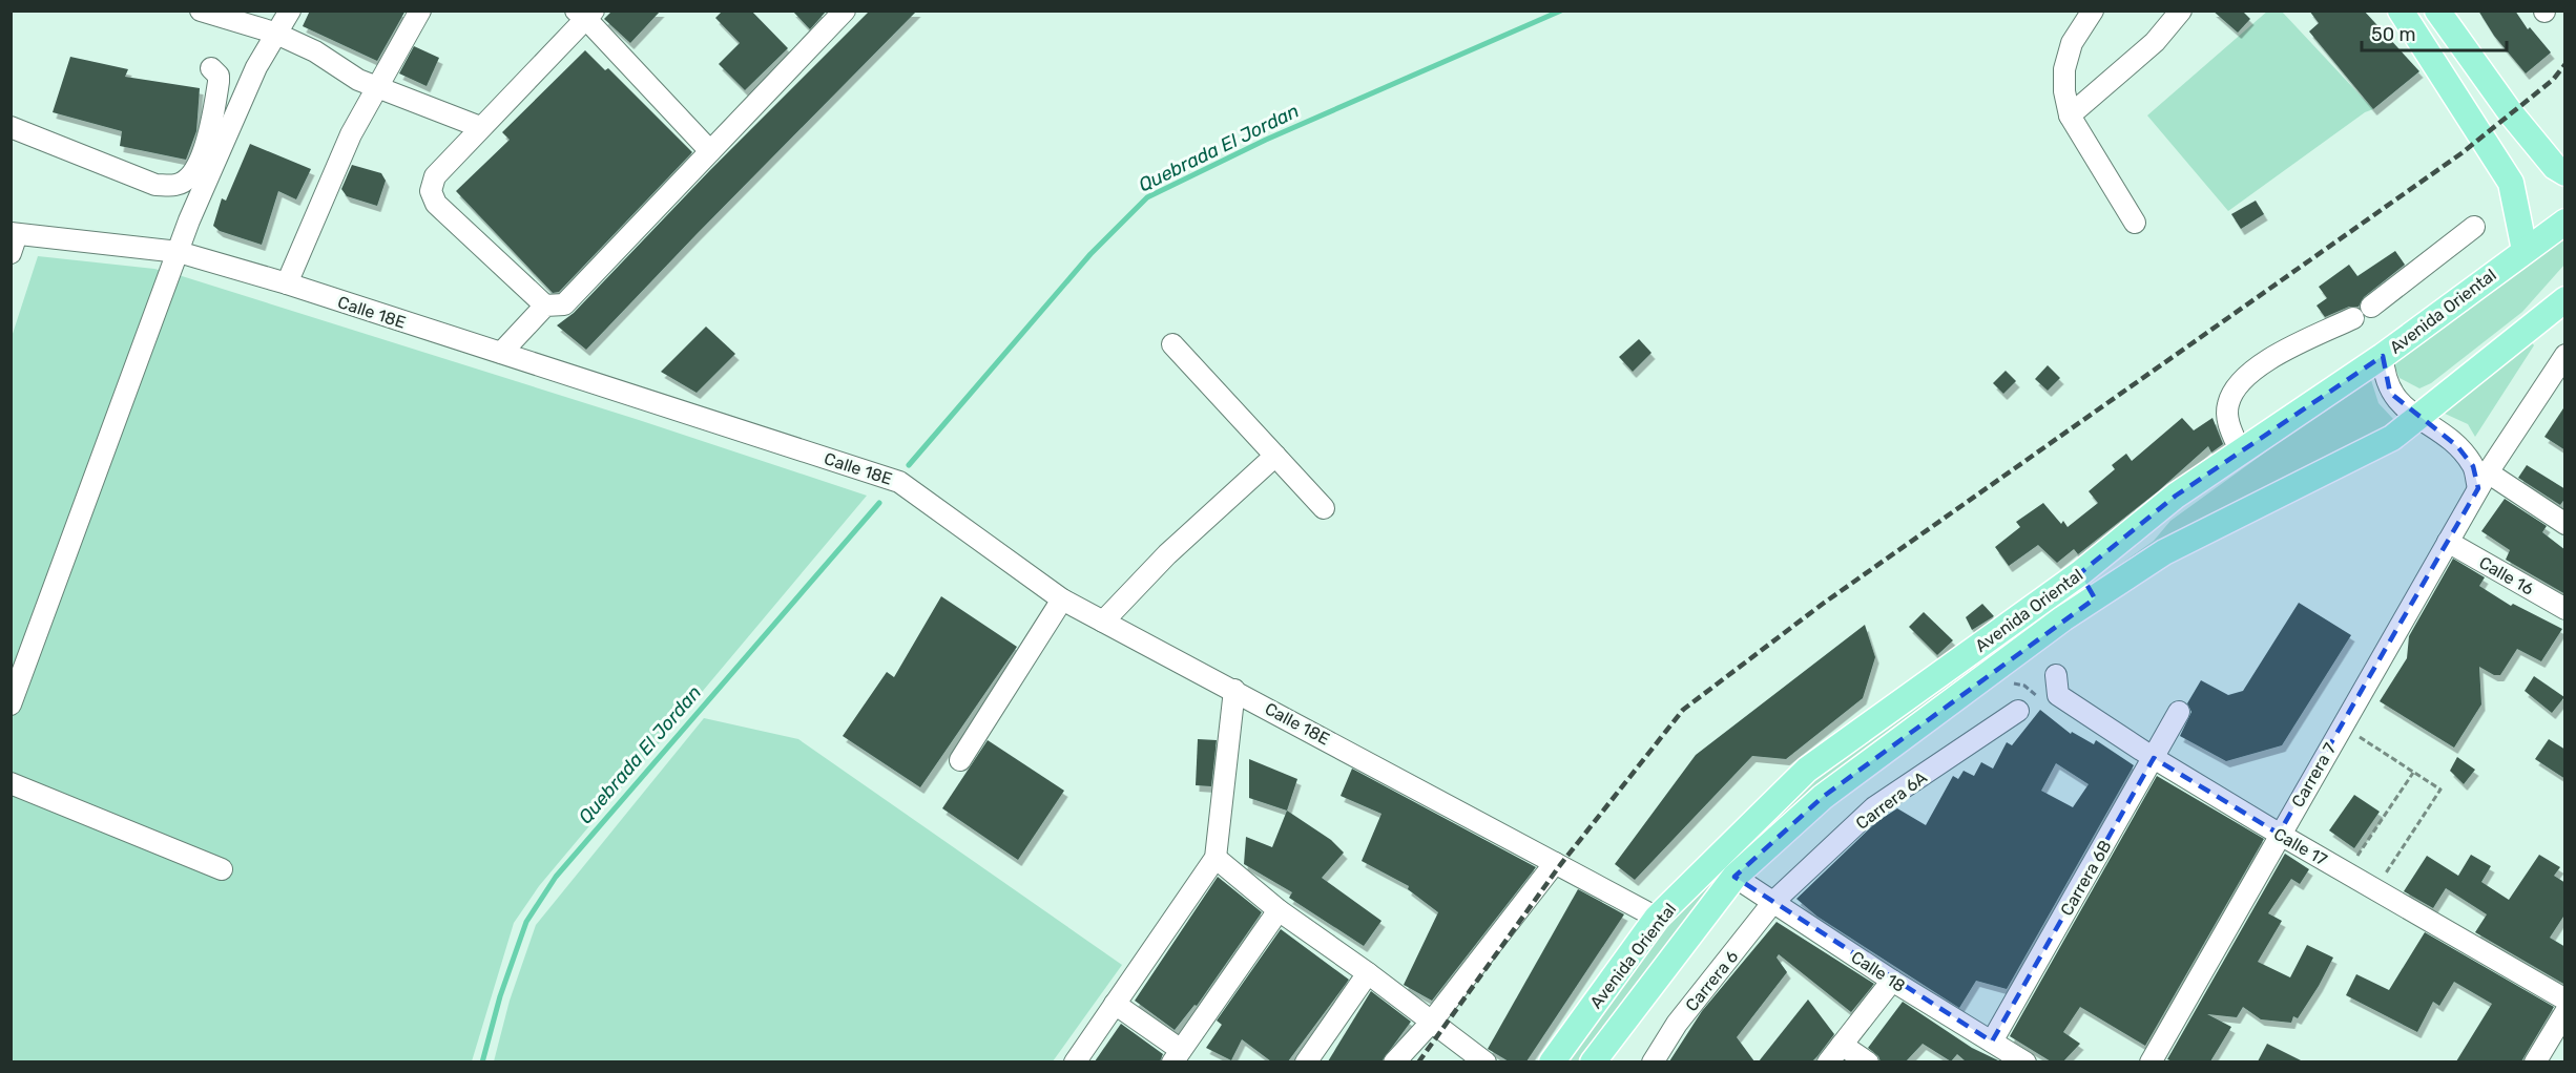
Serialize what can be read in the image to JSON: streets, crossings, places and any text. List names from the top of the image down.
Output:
{
  "streets": {
    "main road": ["Avenida Oriental"],
    "street": [
      "Calle 18E",
      "Calle 16",
      "Carrera 7",
      "Carrera 6A",
      "Calle 17",
      "Carrera 6B",
      "Calle 18",
      "Carrera 6"
    ]
  },
  "crossings": [
    ["Avenida Oriental", "Calle 18E"],
    ["Avenida Oriental", "Calle 18"],
    ["Calle 16", "Carrera 7"],
    ["Carrera 7", "Calle 17"],
    ["Carrera 6A", "Calle 18"],
    ["Carrera 6A", "Carrera 6"],
    ["Calle 17", "Carrera 6B"],
    ["Carrera 6B", "Calle 18"],
    ["Calle 18", "Carrera 6"]
  ],
  "water": ["Quebrada El Jordan"],
  "scale_bar": "50 m"
}
